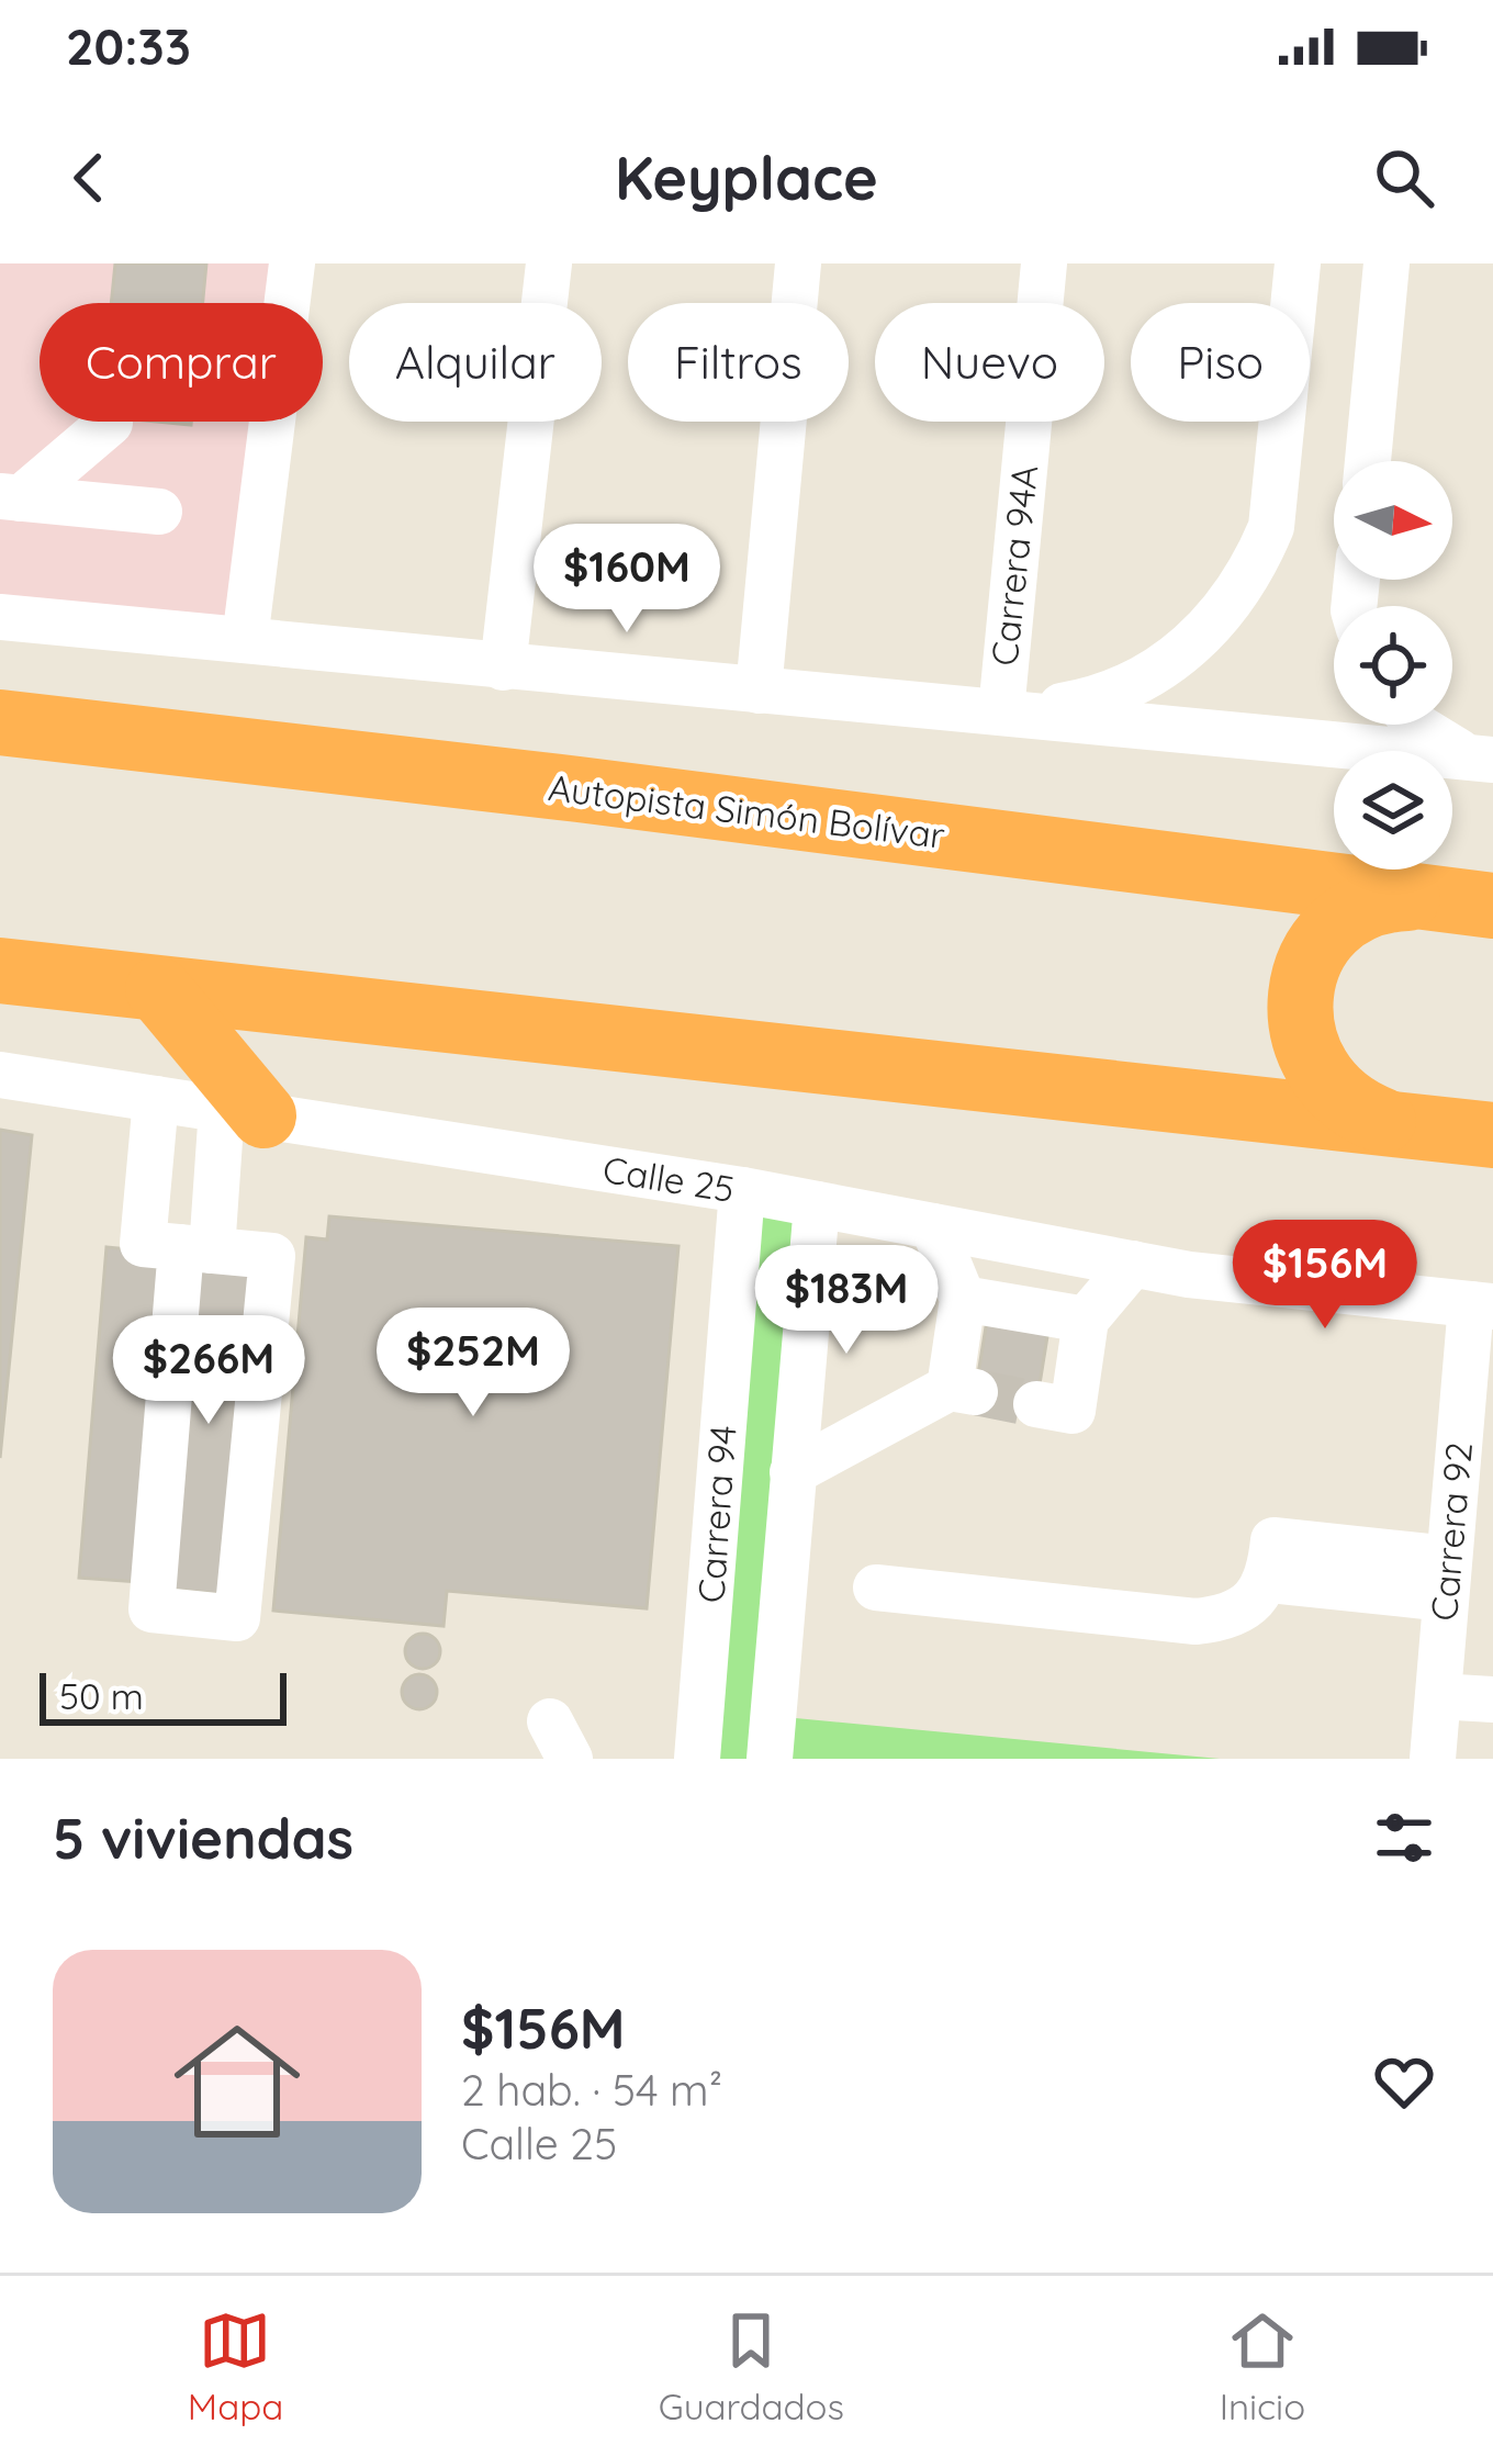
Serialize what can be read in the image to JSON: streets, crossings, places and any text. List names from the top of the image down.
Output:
{
  "streets": {
    "highway": ["Autopista Simón Bolívar"],
    "street": [
      "Carrera 94A",
      "Calle 25",
      "Carrera 94",
      "Carrera 92"
    ]
  },
  "crossings": [
    ["Calle 25", "Carrera 94"],
    ["Calle 25", "Carrera 92"]
  ],
  "scale_bar": "50 m",
  "north": "right",
  "page": {
    "status": "20:33",
    "header": "Keyplace",
    "chip": [
      "Comprar",
      "Alquilar",
      "Filtros",
      "Nuevo",
      "Piso"
    ],
    "price": [
      "$160M",
      "$156M",
      "$183M",
      "$252M",
      "$266M"
    ],
    "scale": "50 m",
    "heading": "5 viviendas",
    "list": [
      {
        "name": "$156M",
        "note": "2 hab. · 54 m² · Calle 25"
      }
    ],
    "tabs": ["Mapa", "Guardados", "Inicio"]
  }
}
